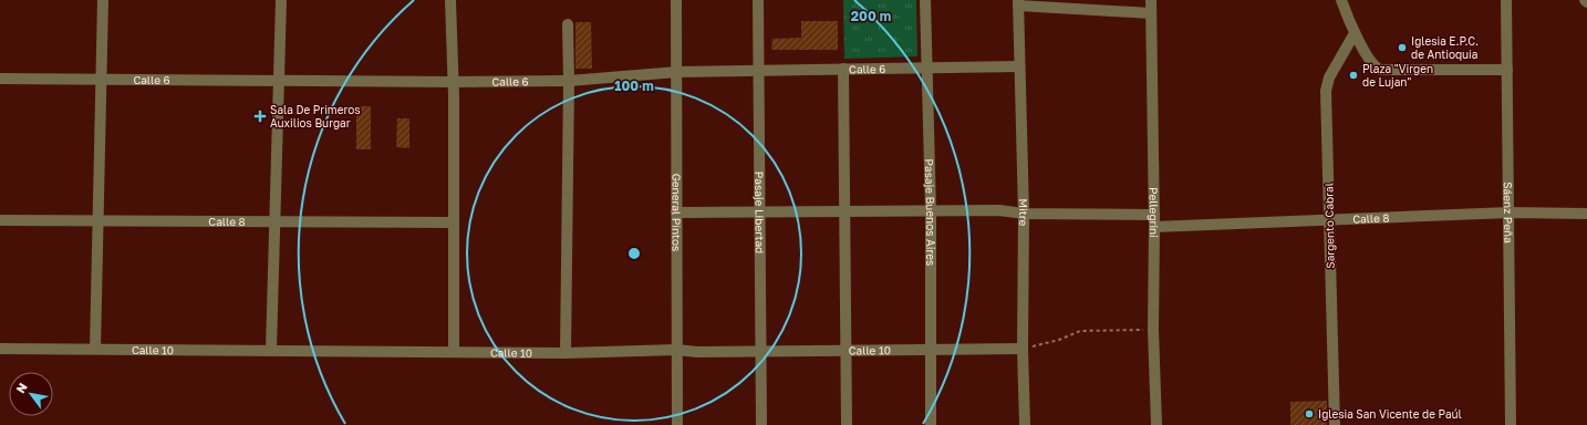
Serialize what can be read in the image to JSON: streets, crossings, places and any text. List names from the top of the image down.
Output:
{
  "streets": {
    "street": [
      "Calle 6",
      "General Pintos",
      "Pasaje Libertad",
      "Pasaje Buenos Aires",
      "Mitre",
      "Pellegrini",
      "Sáenz Peña",
      "Calle 8",
      "Sargento Cabral",
      "Calle 10"
    ]
  },
  "crossings": [
    ["Calle 6", "General Pintos"],
    ["Calle 6", "Pasaje Libertad"],
    ["Calle 6", "Pasaje Buenos Aires"],
    ["Calle 6", "Mitre"],
    ["General Pintos", "Calle 10"],
    ["Pasaje Libertad", "Calle 10"],
    ["Pasaje Buenos Aires", "Calle 10"],
    ["Mitre", "Calle 8"],
    ["Mitre", "Calle 10"],
    ["Pellegrini", "Calle 8"],
    ["Sáenz Peña", "Calle 8"],
    ["Calle 8", "Sargento Cabral"]
  ],
  "places": {
    "other": ["Iglesia E.P.C. de Antioquia", "Plaza \"Virgen de Lujan\"", "Iglesia San Vicente de Paúl"],
    "health": ["Sala De Primeros Auxilios Burgar"]
  },
  "north": "top left",
  "rings": ["200 m", "100 m"]
}
